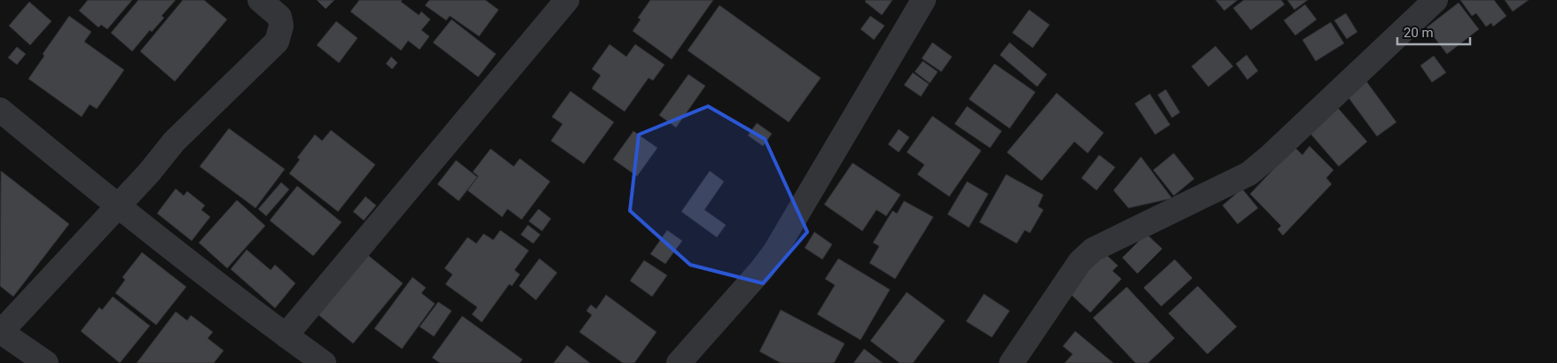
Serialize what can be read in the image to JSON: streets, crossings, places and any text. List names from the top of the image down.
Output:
{
  "scale_bar": "20 m"
}
